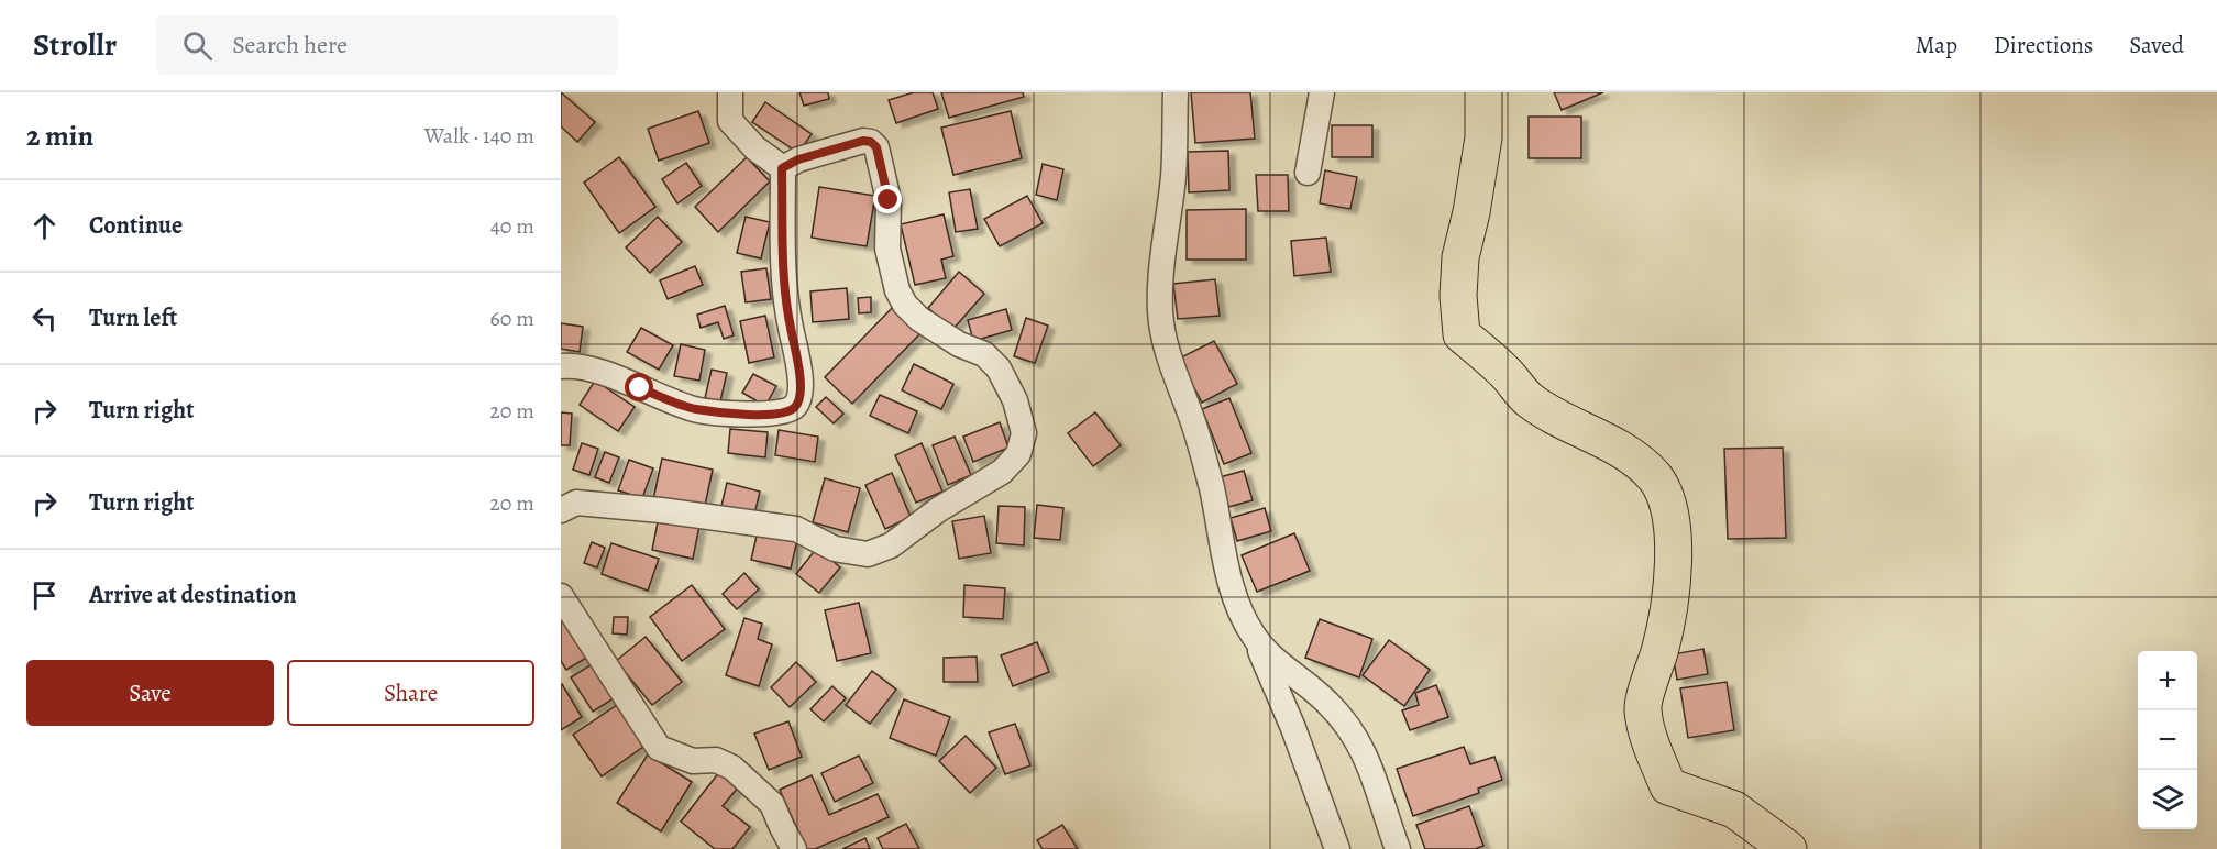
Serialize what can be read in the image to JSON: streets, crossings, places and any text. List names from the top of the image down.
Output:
{
  "page": {
    "header": "Strollr",
    "search": "Search here",
    "nav": ["Map", "Directions", "Saved"],
    "heading": ["2 min", "Walk · 140 m"],
    "list": [
      ["Continue", "40 m"],
      ["Turn left", "60 m"],
      ["Turn right", "20 m"],
      ["Turn right", "20 m"],
      "Arrive at destination"
    ],
    "buttons": ["Save", "Share"],
    "map_buttons": ["+", "−"]
  }
}
